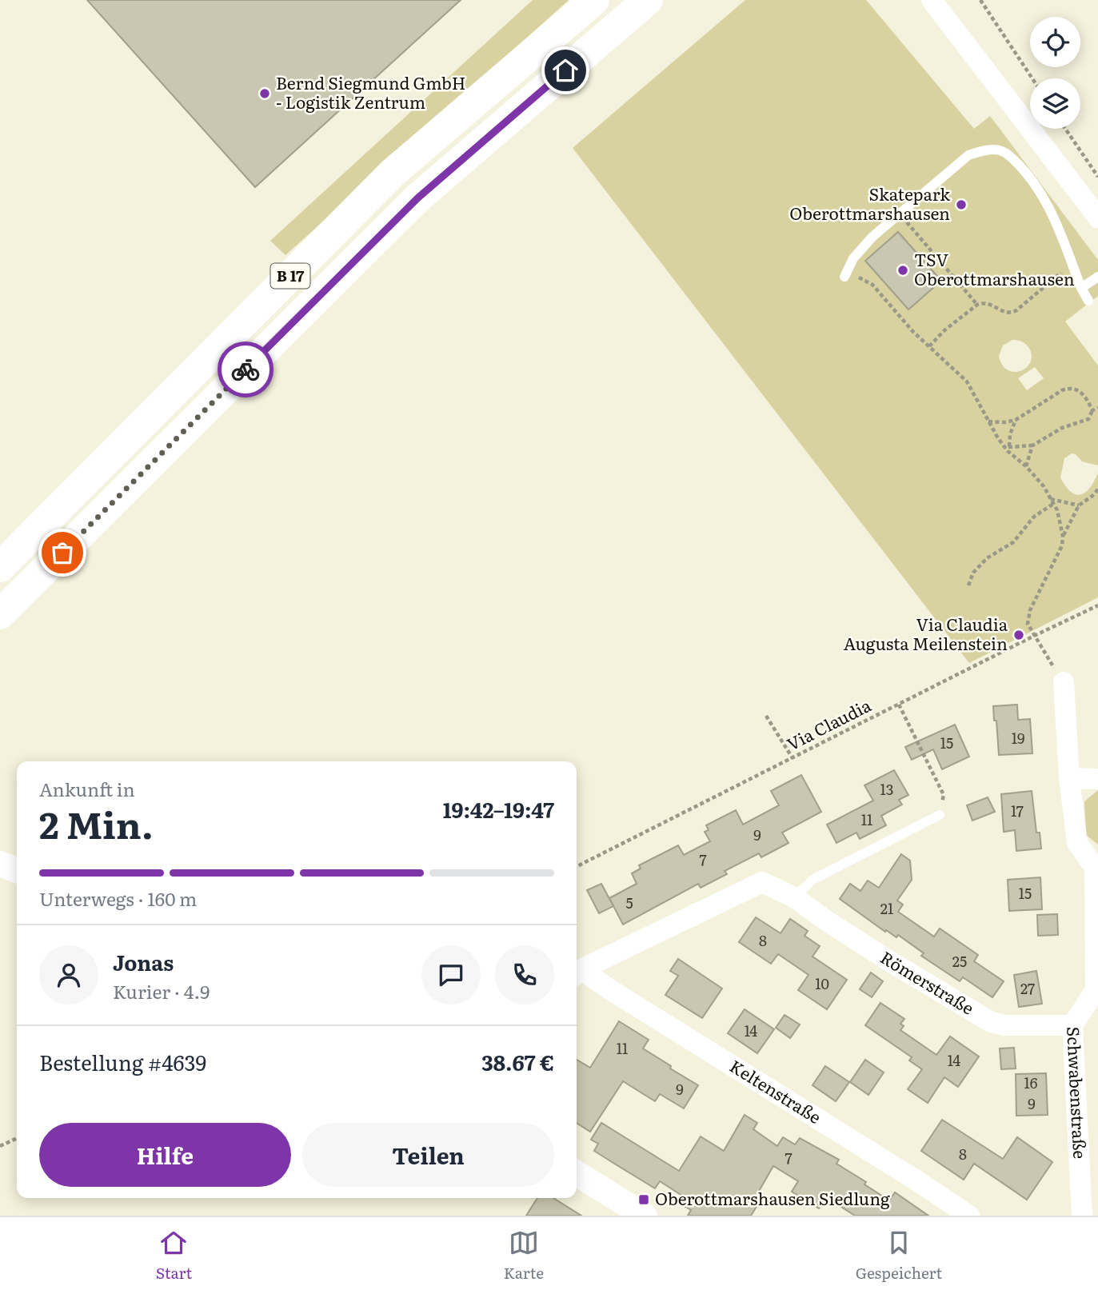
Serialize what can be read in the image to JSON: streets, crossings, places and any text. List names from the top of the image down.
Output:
{
  "streets": {
    "highway": ["B 17"],
    "street": ["Römerstraße", "Keltenstraße", "Schwabenstraße"],
    "path": ["Via Claudia"]
  },
  "crossings": [
    ["Römerstraße", "Keltenstraße"],
    ["Römerstraße", "Schwabenstraße"]
  ],
  "places": {
    "other": [
      "Bernd Siegmund GmbH - Logistik Zentrum",
      "Skatepark Oberottmarshausen",
      "TSV Oberottmarshausen",
      "Via Claudia Augusta Meilenstein"
    ],
    "transit": ["Oberottmarshausen Siedlung"]
  },
  "house_numbers": [
    "19",
    "15",
    "13",
    "17",
    "11",
    "9",
    "7",
    "15",
    "5",
    "21",
    "8",
    "25",
    "10",
    "27",
    "14",
    "11",
    "14",
    "16",
    "9",
    "9",
    "8",
    "7"
  ],
  "page": {
    "heading": ["2 Min.", "Ankunft in", "19:42–19:47"],
    "panel": [
      "Jonas",
      "Kurier · 4.9",
      "Bestellung #4639",
      "38.67 €"
    ],
    "bar": "Unterwegs · 160 m",
    "buttons": ["Hilfe", "Teilen"],
    "tabs": ["Start", "Karte", "Gespeichert"]
  }
}
